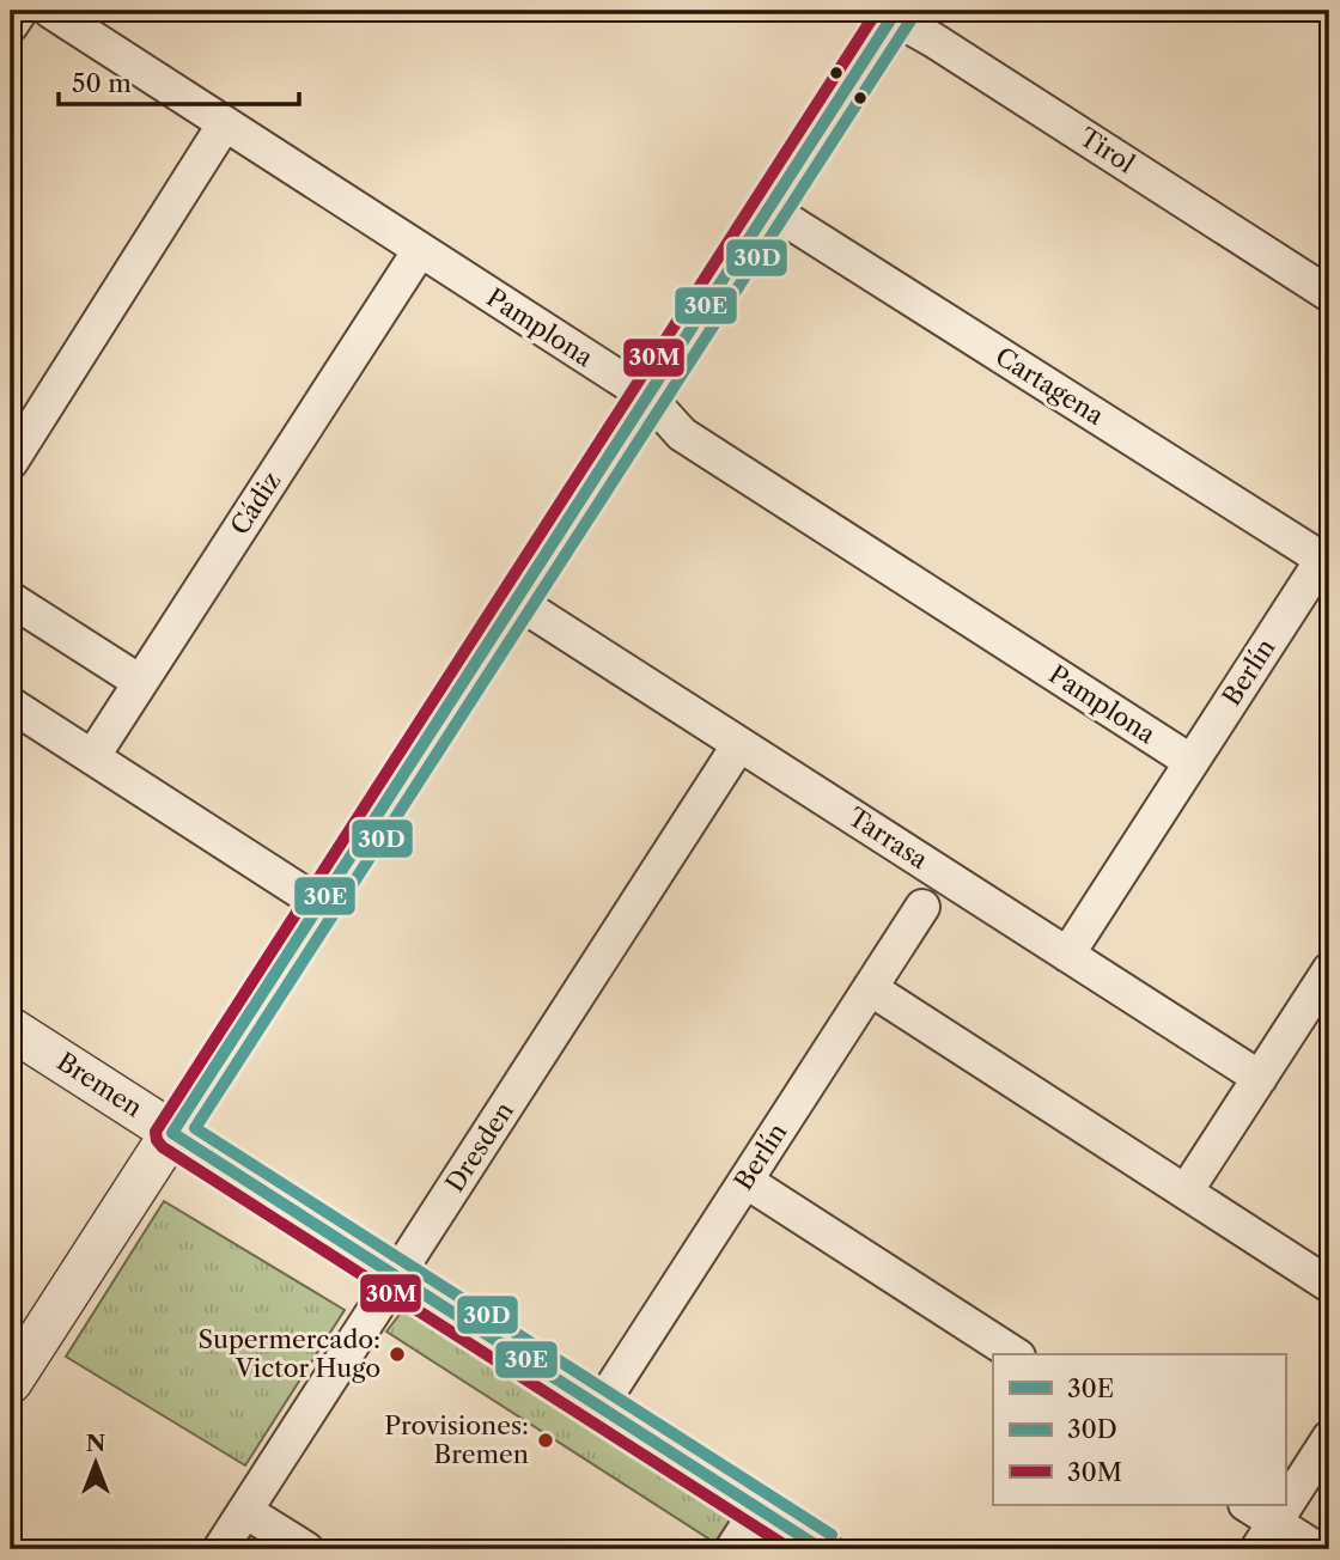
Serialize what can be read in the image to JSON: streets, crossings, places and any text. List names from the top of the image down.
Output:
{
  "streets": {
    "street": [
      "Tirol",
      "Pamplona",
      "Cartagena",
      "Cádiz",
      "Berlín",
      "Tarrasa",
      "Bremen",
      "Dresden"
    ]
  },
  "crossings": [
    ["Pamplona", "Cádiz"],
    ["Pamplona", "Berlín"],
    ["Cartagena", "Berlín"],
    ["Berlín", "Tarrasa"],
    ["Berlín", "Bremen"],
    ["Tarrasa", "Dresden"],
    ["Bremen", "Dresden"]
  ],
  "places": ["Supermercado: Victor Hugo", "Provisiones: Bremen"],
  "lines": ["transit line 30E", "transit line 30M", "transit line 30D"],
  "legend": ["30E", "30D", "30M"],
  "scale_bar": "50 m",
  "north": "top"
}
